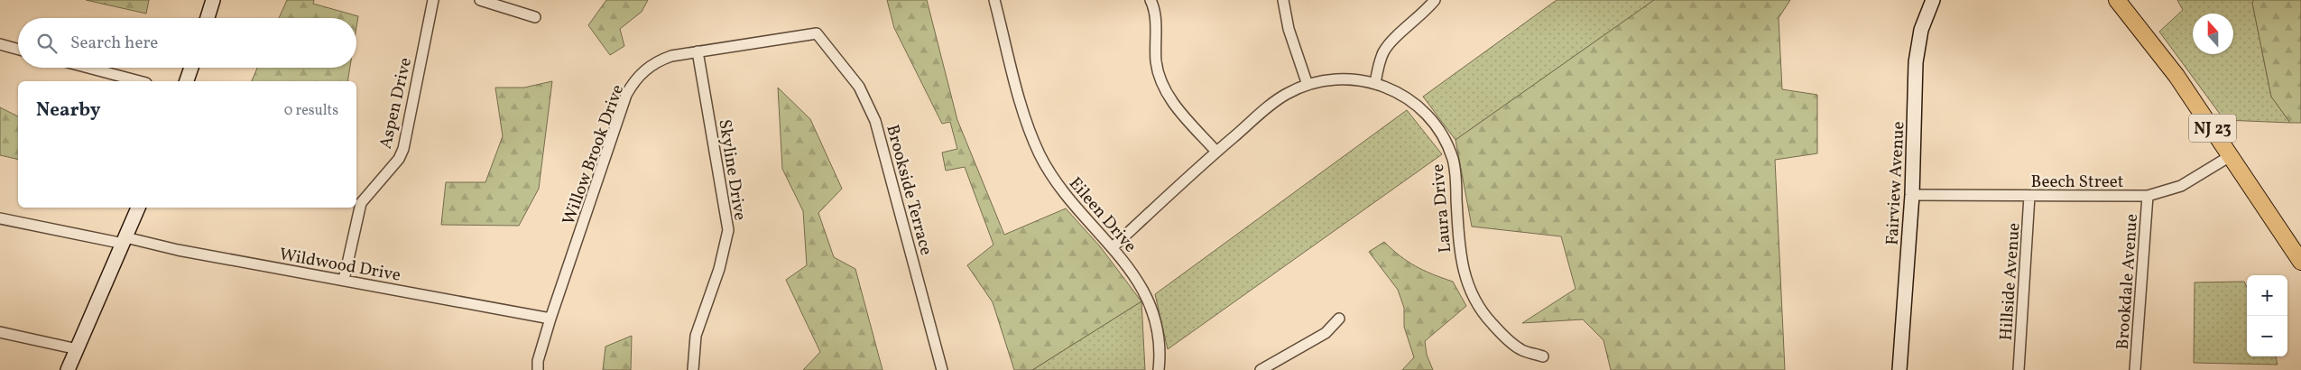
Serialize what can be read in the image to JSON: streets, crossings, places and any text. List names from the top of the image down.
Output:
{
  "streets": {
    "main road": ["NJ 23", "Fairview Avenue"],
    "street": [
      "Aspen Drive",
      "Willow Brook Drive",
      "Skyline Drive",
      "Beech Street",
      "Brookside Terrace",
      "Laura Drive",
      "Eileen Drive",
      "Wildwood Drive",
      "Hillside Avenue",
      "Brookdale Avenue"
    ]
  },
  "crossings": [
    ["Aspen Drive", "Wildwood Drive"],
    ["NJ 23", "Beech Street"],
    ["Willow Brook Drive", "Skyline Drive"],
    ["Willow Brook Drive", "Brookside Terrace"],
    ["Willow Brook Drive", "Wildwood Drive"],
    ["Beech Street", "Fairview Avenue"],
    ["Beech Street", "Hillside Avenue"],
    ["Beech Street", "Brookdale Avenue"],
    ["Laura Drive", "Eileen Drive"]
  ],
  "north": "top",
  "page": {
    "search": "Search here",
    "heading": ["Nearby", "0 results"],
    "map_buttons": ["+", "−"]
  }
}
